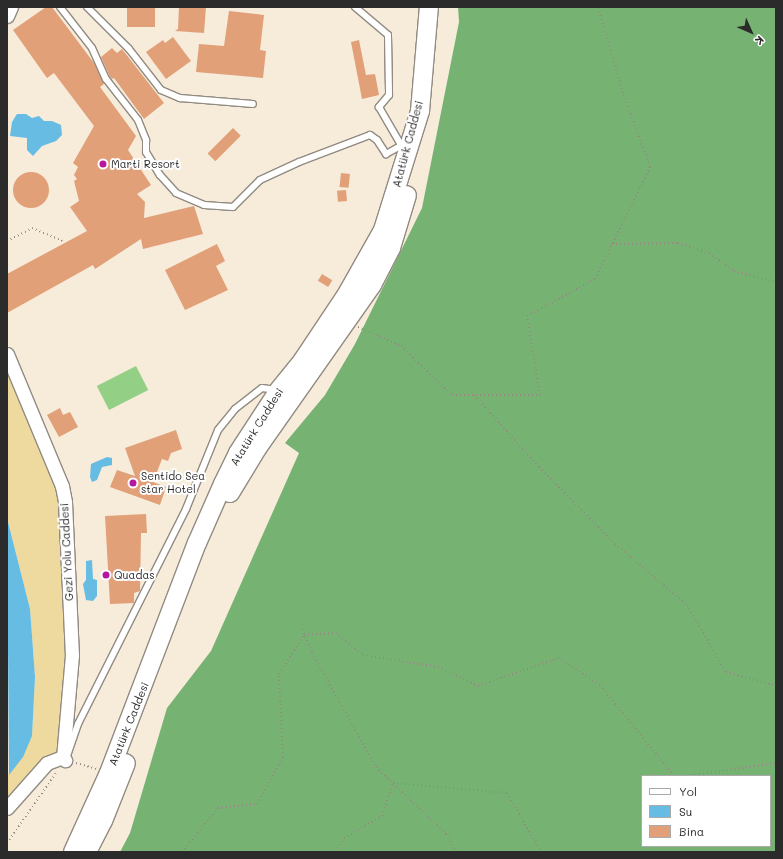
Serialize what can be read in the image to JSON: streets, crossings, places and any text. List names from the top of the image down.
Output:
{
  "streets": {
    "street": ["Atatürk Caddesi", "Gezi Yolu Caddesi"]
  },
  "places": ["Marti Resort", "Sentido Sea star Hotel", "Quadas"],
  "legend": ["Yol", "Su", "Bina"],
  "north": "bottom right"
}
